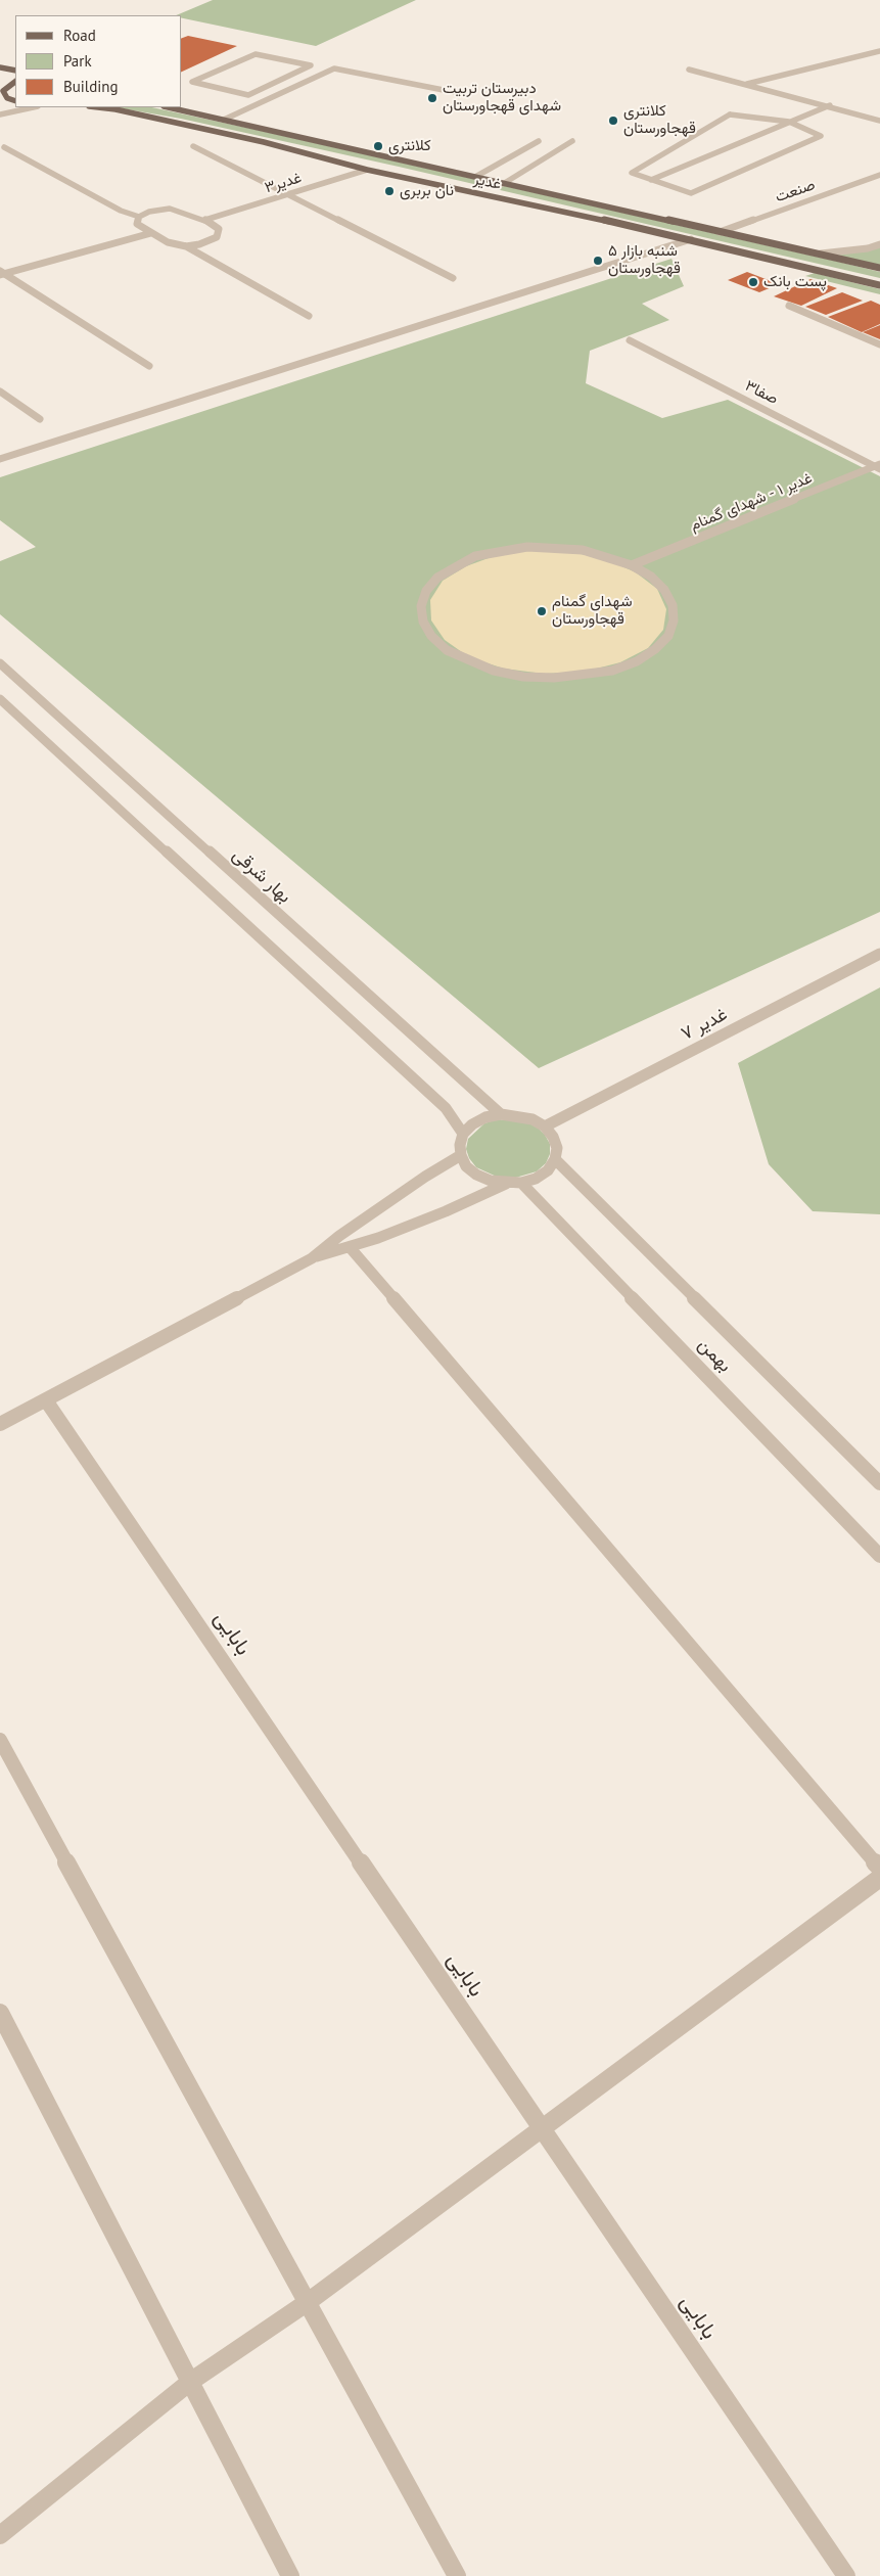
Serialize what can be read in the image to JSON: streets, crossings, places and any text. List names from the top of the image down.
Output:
{
  "streets": {
    "main road": ["غدیر"],
    "street": [
      "غدیر۳",
      "صنعت",
      "صفا۳",
      "غدیر ۱ - شهدای گمنام",
      "بهار شرقی",
      "غدیر ۷",
      "بهمن",
      "بابایی"
    ]
  },
  "crossings": [
    ["غدیر", "غدیر۳"],
    ["غدیر", "صنعت"],
    ["صفا۳", "غدیر ۱ - شهدای گمنام"],
    ["بهار شرقی", "غدیر ۷"],
    ["بهار شرقی", "بهمن"],
    ["غدیر ۷", "بهمن"]
  ],
  "places": [
    "دبیرستان تربیت شهدای قهجاورستان",
    "کلانتری قهجاورستان",
    "کلانتری",
    "نان بربری",
    "۵ شنبه بازار قهجاورستان",
    "پست بانک",
    "شهدای گمنام قهجاورستان"
  ],
  "legend": ["Road", "Park", "Building"]
}
